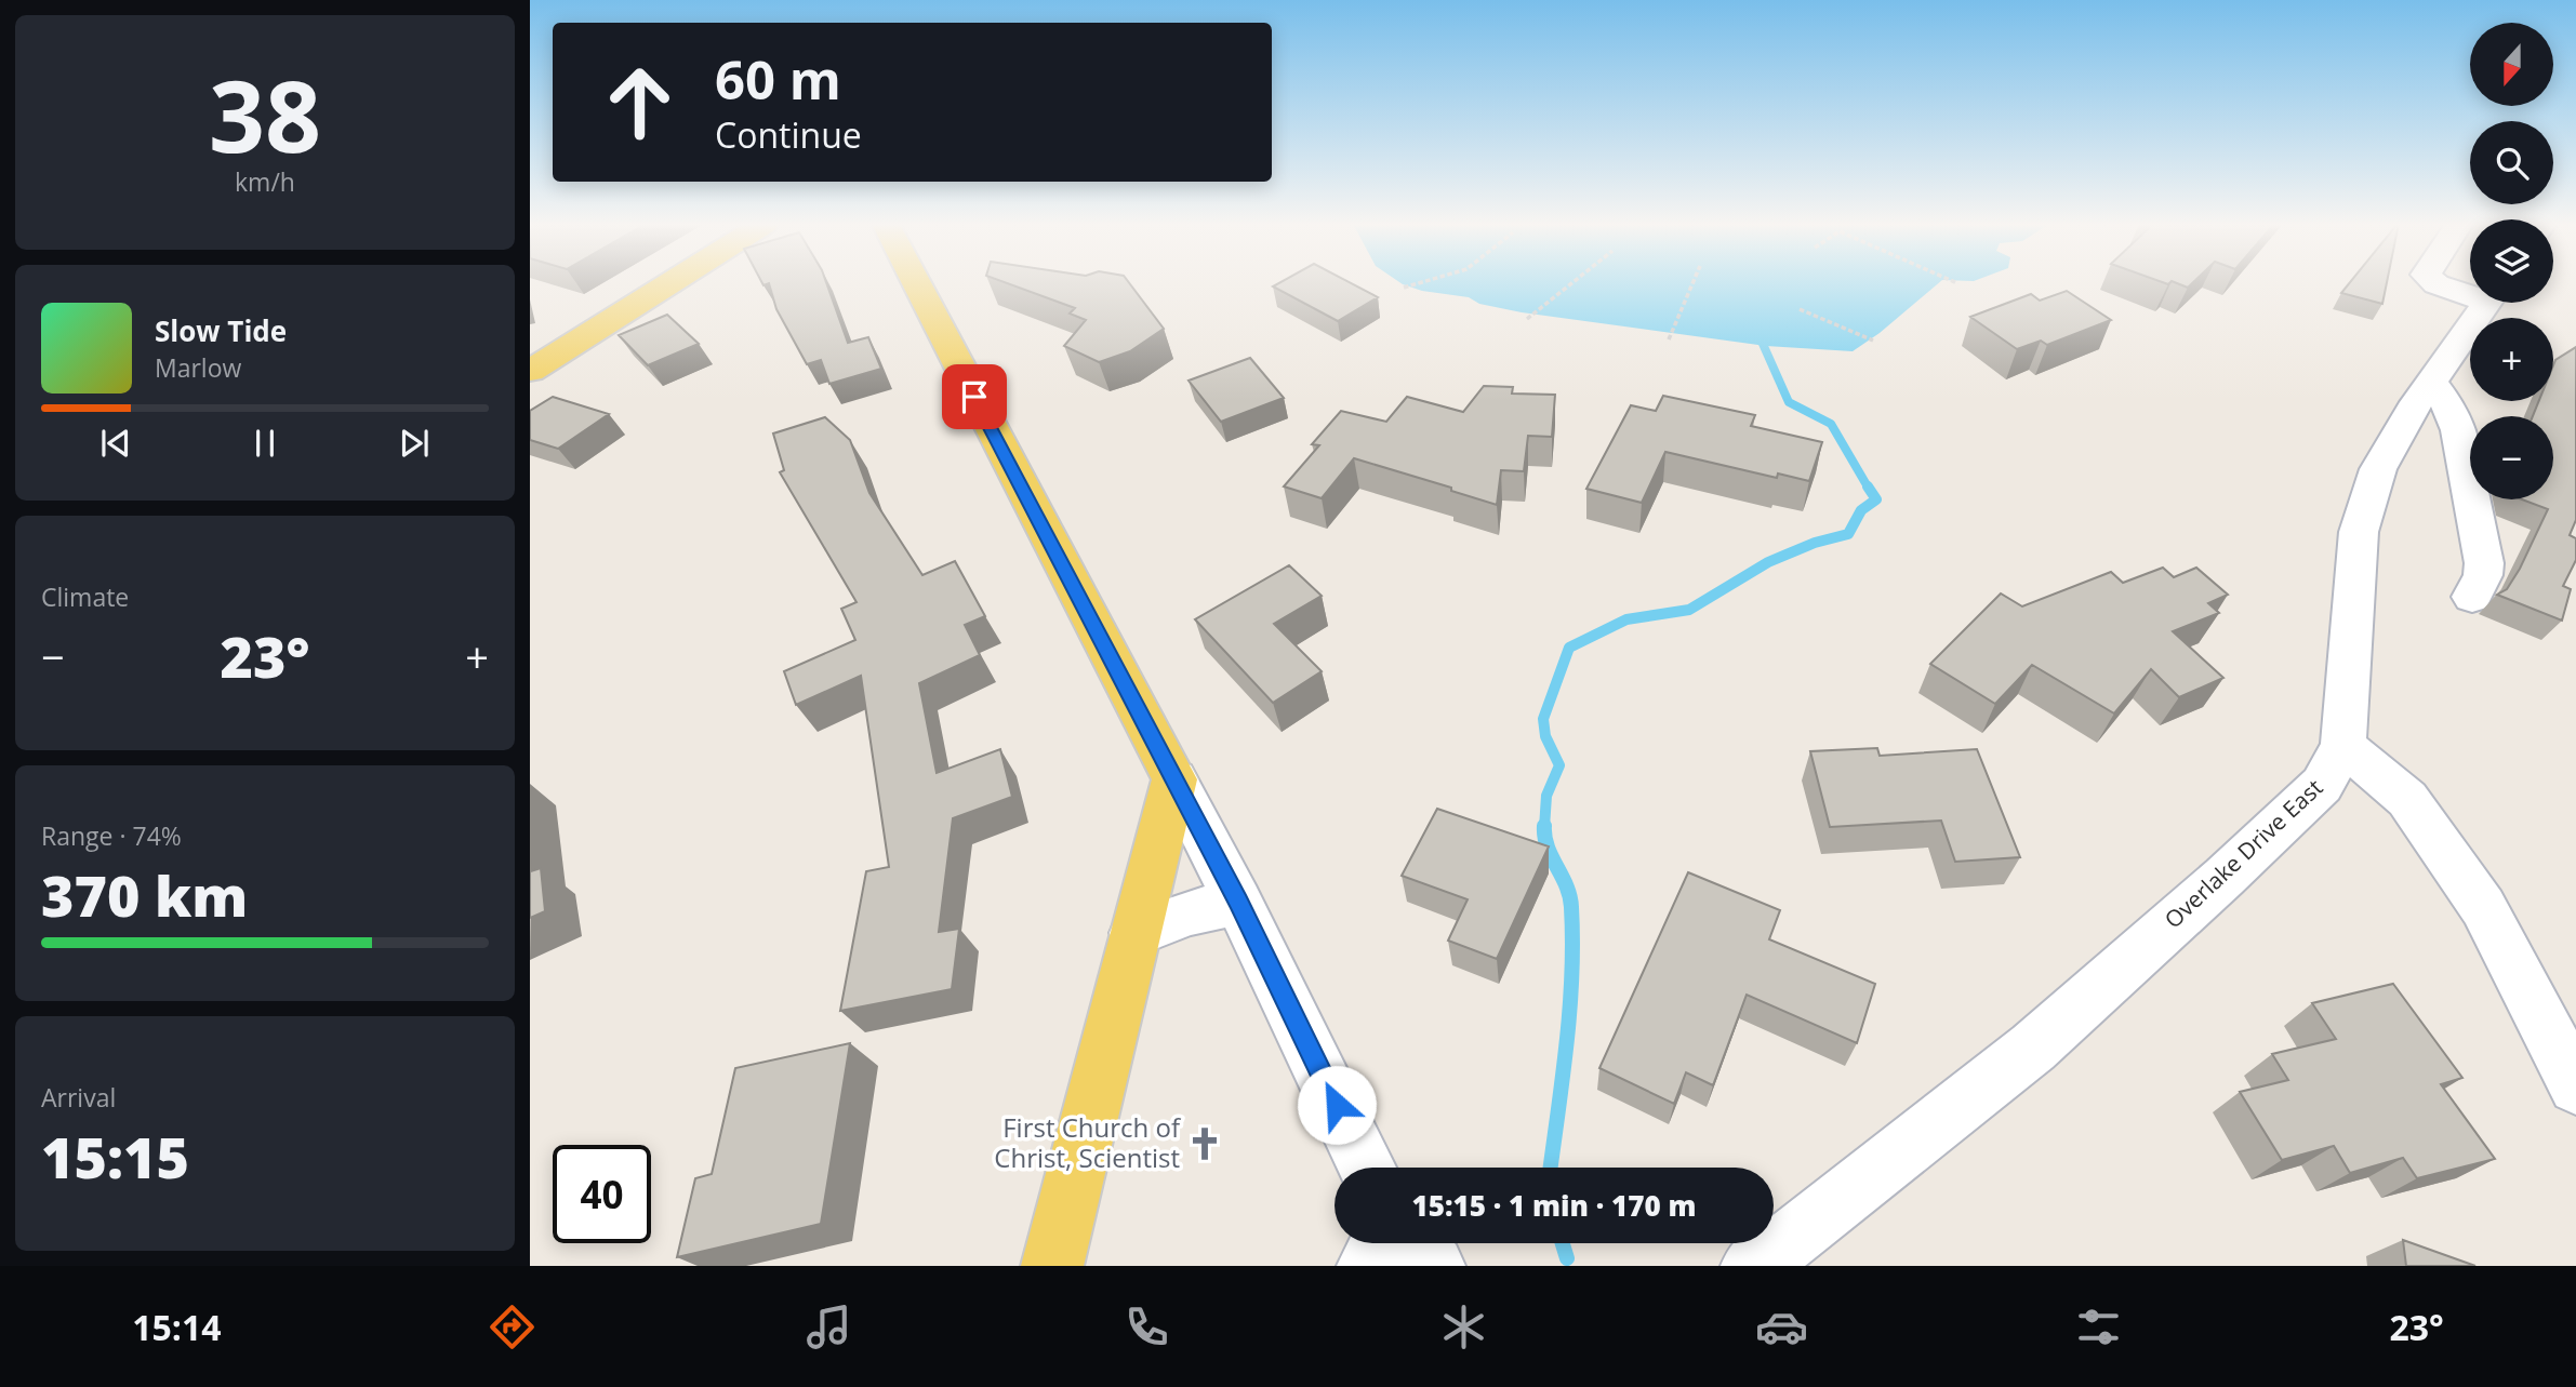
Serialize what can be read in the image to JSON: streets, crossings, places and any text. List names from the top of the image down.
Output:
{
  "streets": {
    "street": ["Overlake Drive East"]
  },
  "places": {
    "church": ["First Church of Christ, Scientist"]
  },
  "north": "bottom",
  "page": {
    "tile": [
      ["38", "km/h"],
      "Climate",
      ["Range · 74%", "370 km"],
      ["Arrival", "15:15"]
    ],
    "map_buttons": ["+", "−"],
    "turn": ["60 m", "Continue"],
    "song": ["Slow Tide", "Marlow"],
    "heat": ["−", "23°", "+"],
    "limit": "40",
    "trip": "15:15 · 1 min · 170 m",
    "tabs": ["15:14", "23°"]
  }
}
